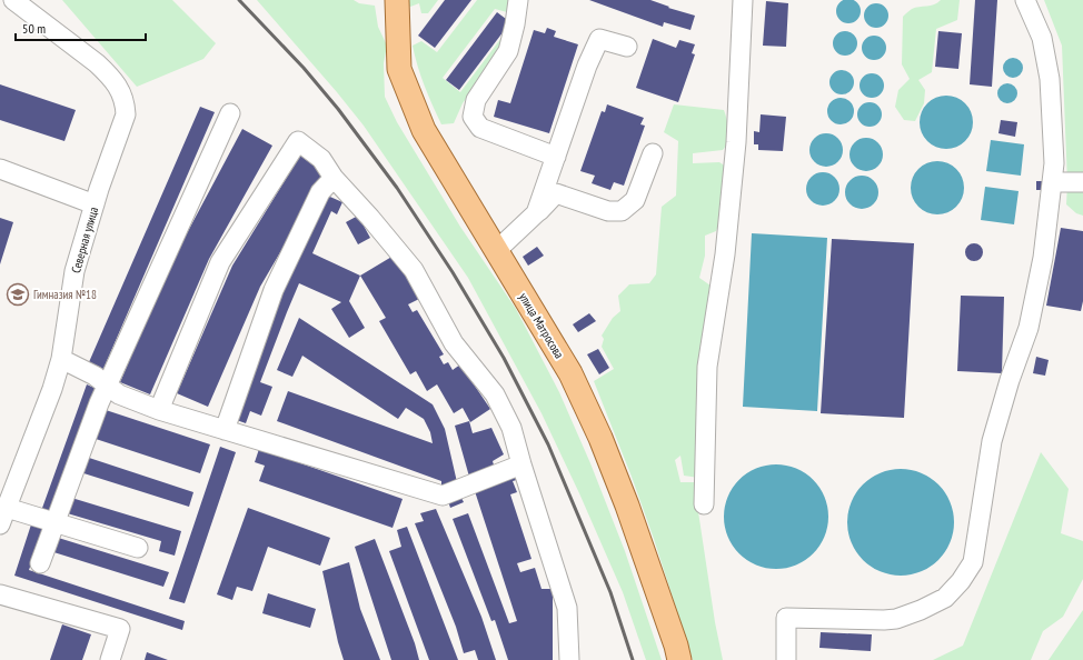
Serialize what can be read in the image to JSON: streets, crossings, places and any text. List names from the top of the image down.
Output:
{
  "streets": {
    "main road": ["улица Матросова"],
    "street": ["Северная улица"]
  },
  "places": {
    "school or university": ["Гимназия №18"]
  },
  "scale_bar": "50 m"
}
